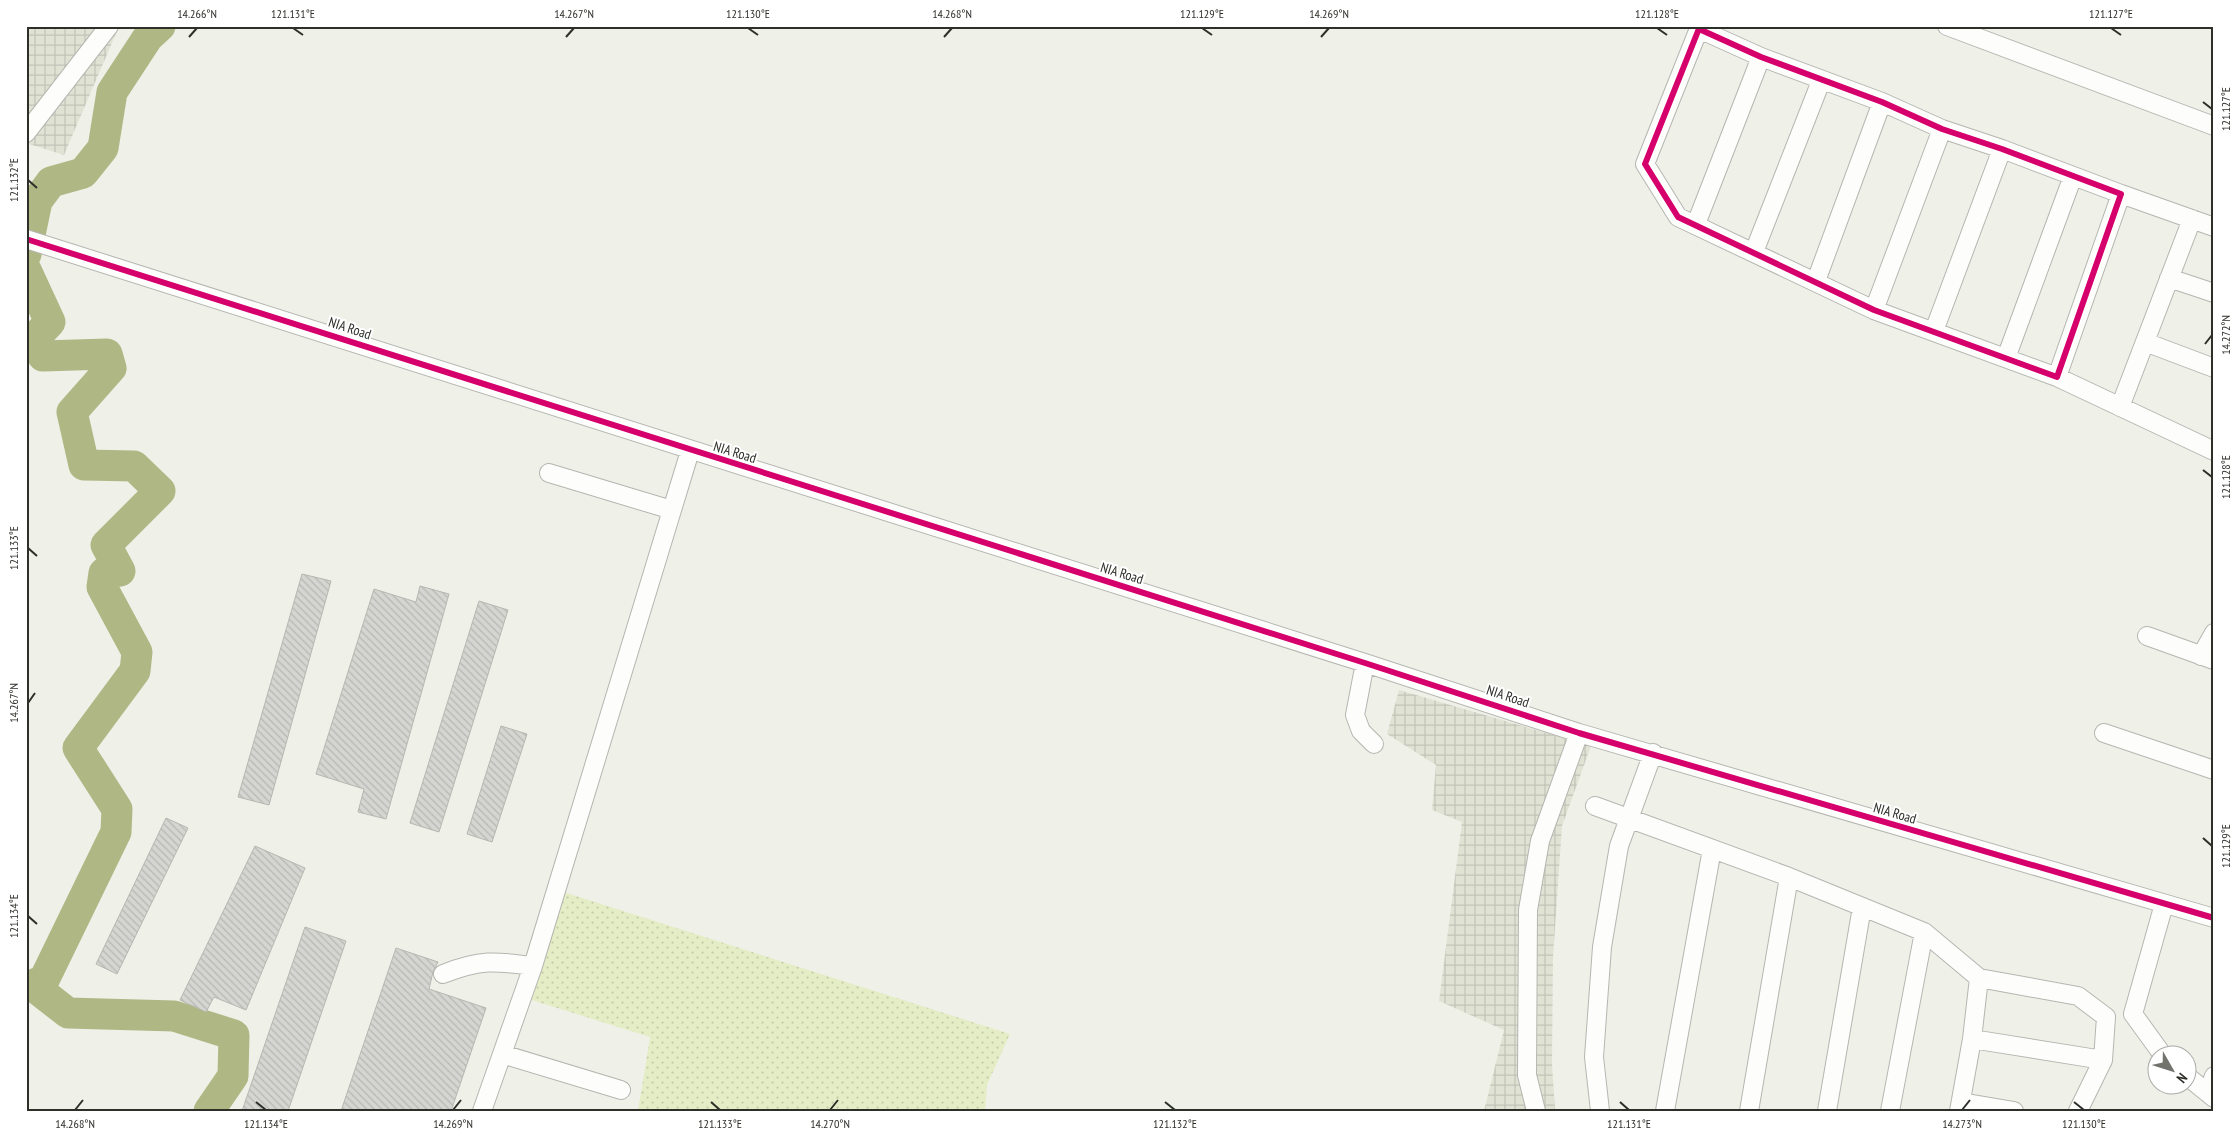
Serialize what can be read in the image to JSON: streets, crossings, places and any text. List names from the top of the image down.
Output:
{
  "streets": {
    "street": ["NIA Road"]
  },
  "north": "bottom right",
  "coordinates": [
    "14.266°N",
    "121.131°E",
    "14.267°N",
    "121.130°E",
    "14.268°N",
    "121.129°E",
    "14.269°N",
    "121.128°E",
    "121.127°E",
    "121.132°E",
    "14.272°N",
    "121.133°E",
    "121.134°E",
    "14.270°N",
    "14.273°N"
  ]
}
